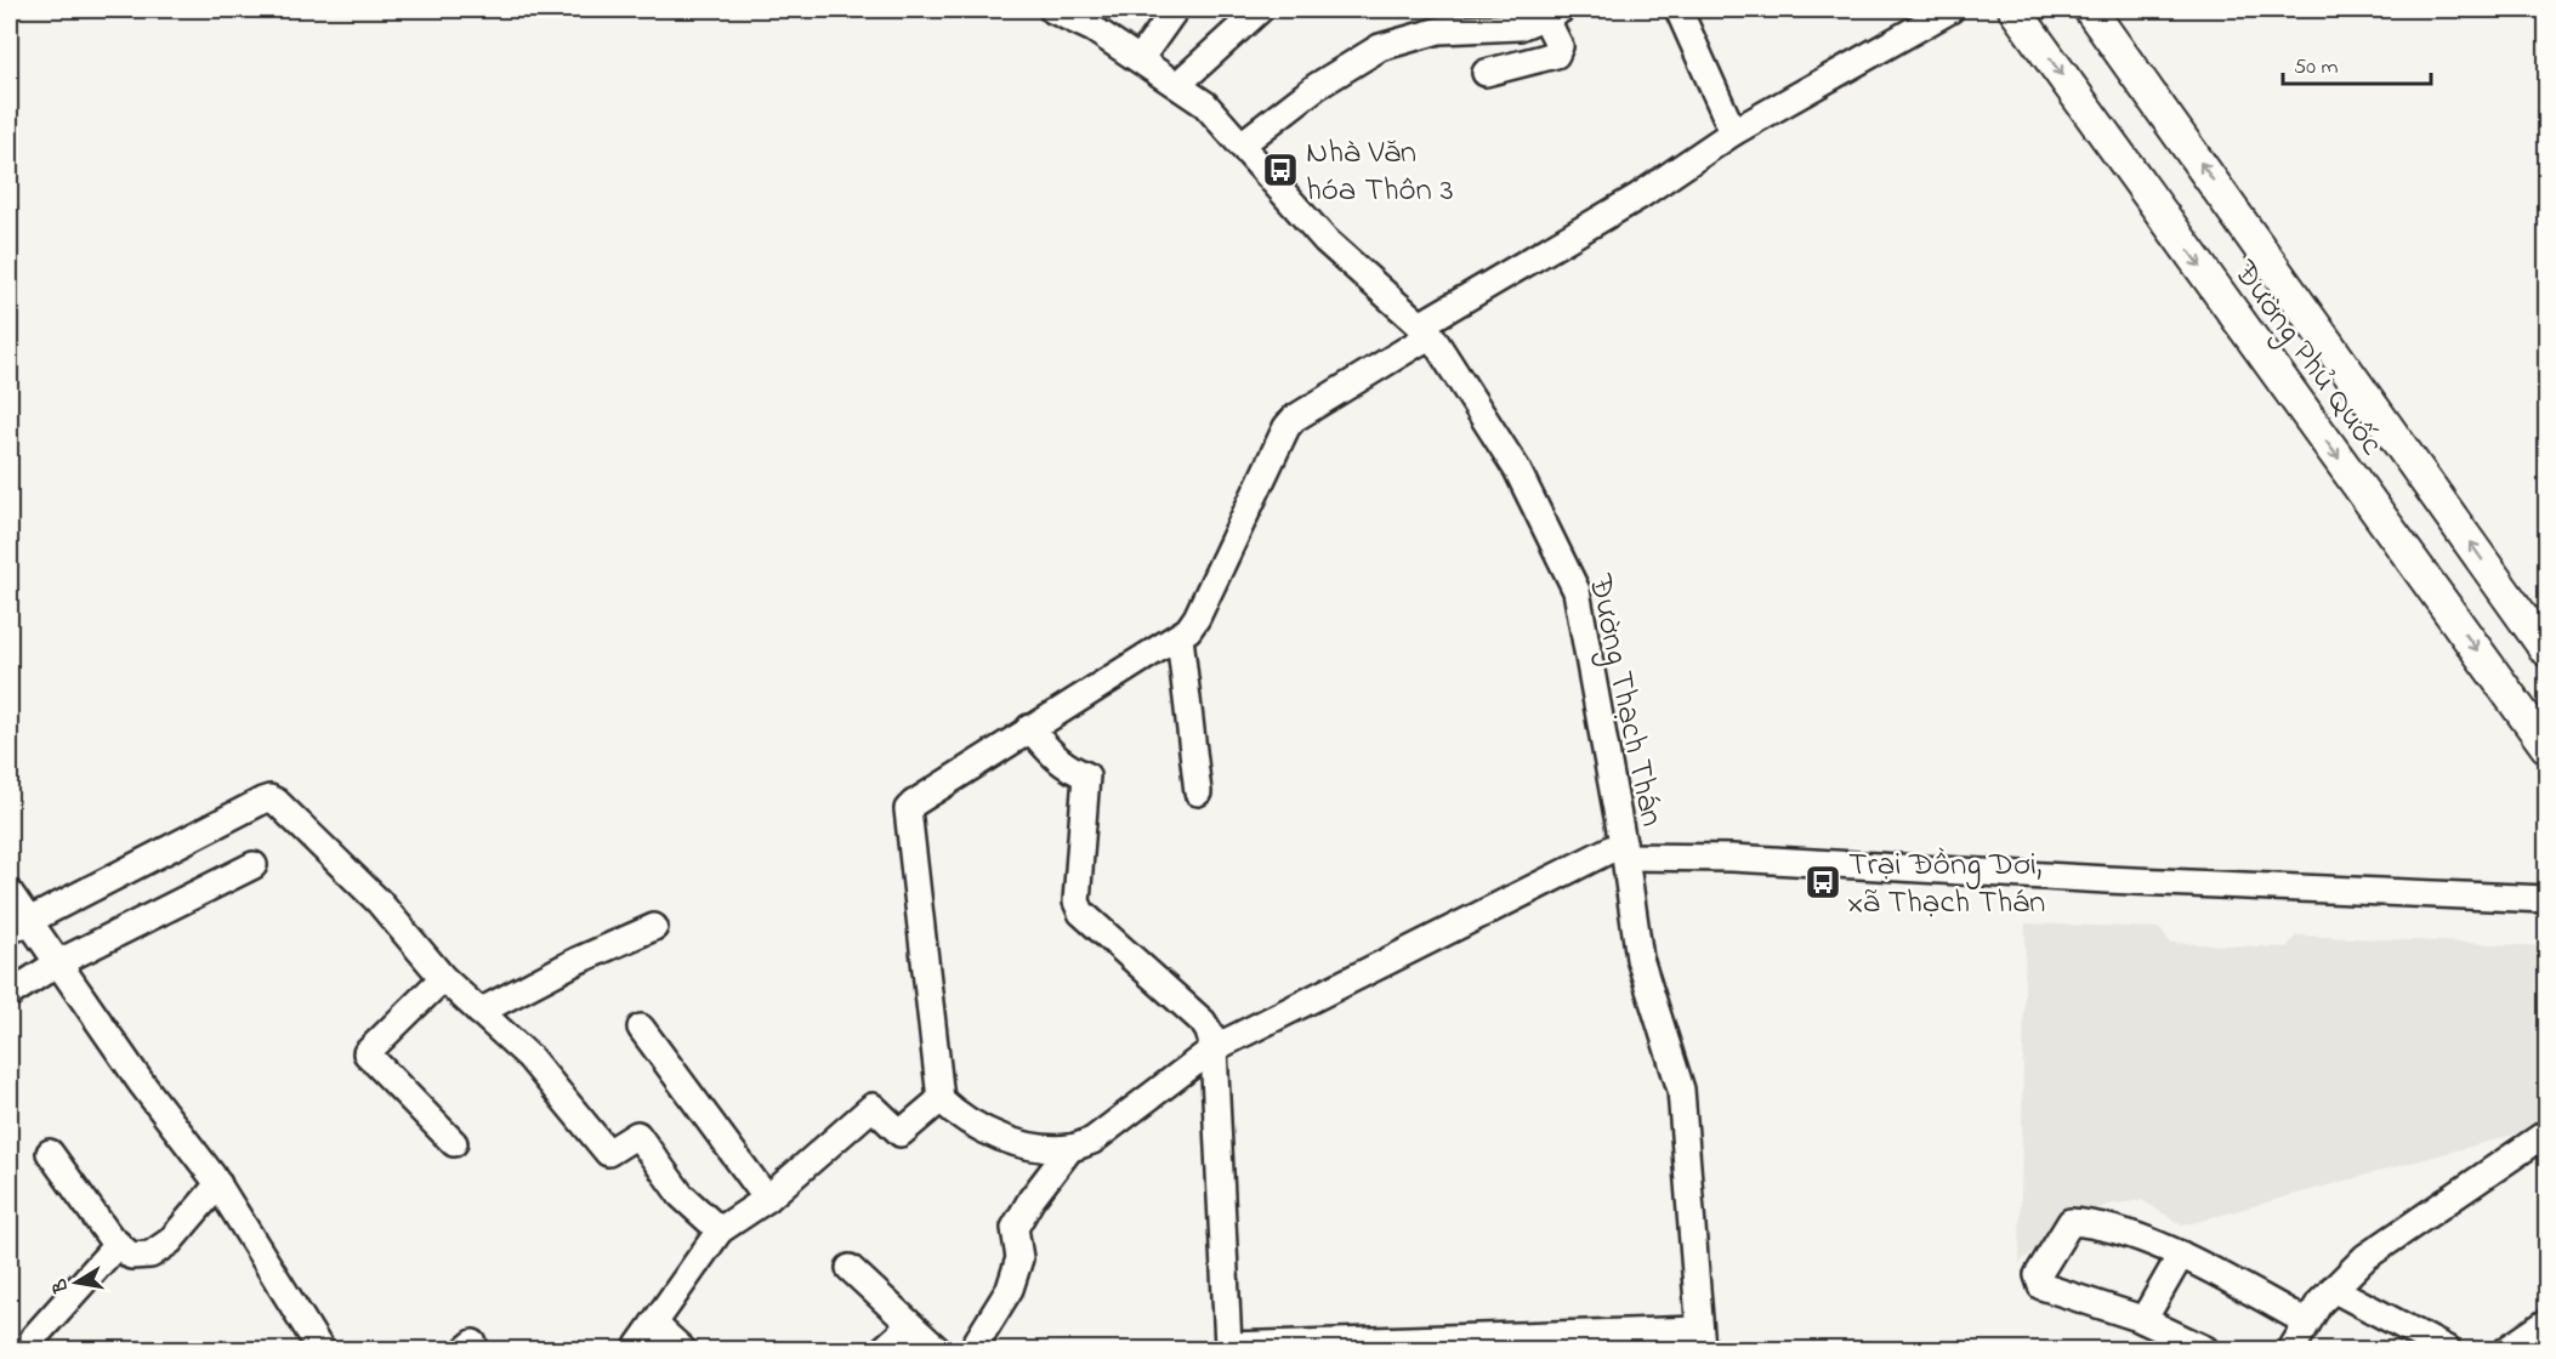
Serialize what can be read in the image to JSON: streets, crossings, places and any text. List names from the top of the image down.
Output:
{
  "streets": {
    "main road": ["Đường Phủ Quốc"],
    "street": ["Đường Thạch Thán"]
  },
  "places": {
    "bus stop": ["Nhà Văn hóa Thôn 3", "Trại Đồng Dơi, xã Thạch Thán"]
  },
  "scale_bar": "50 m",
  "north": "left"
}
